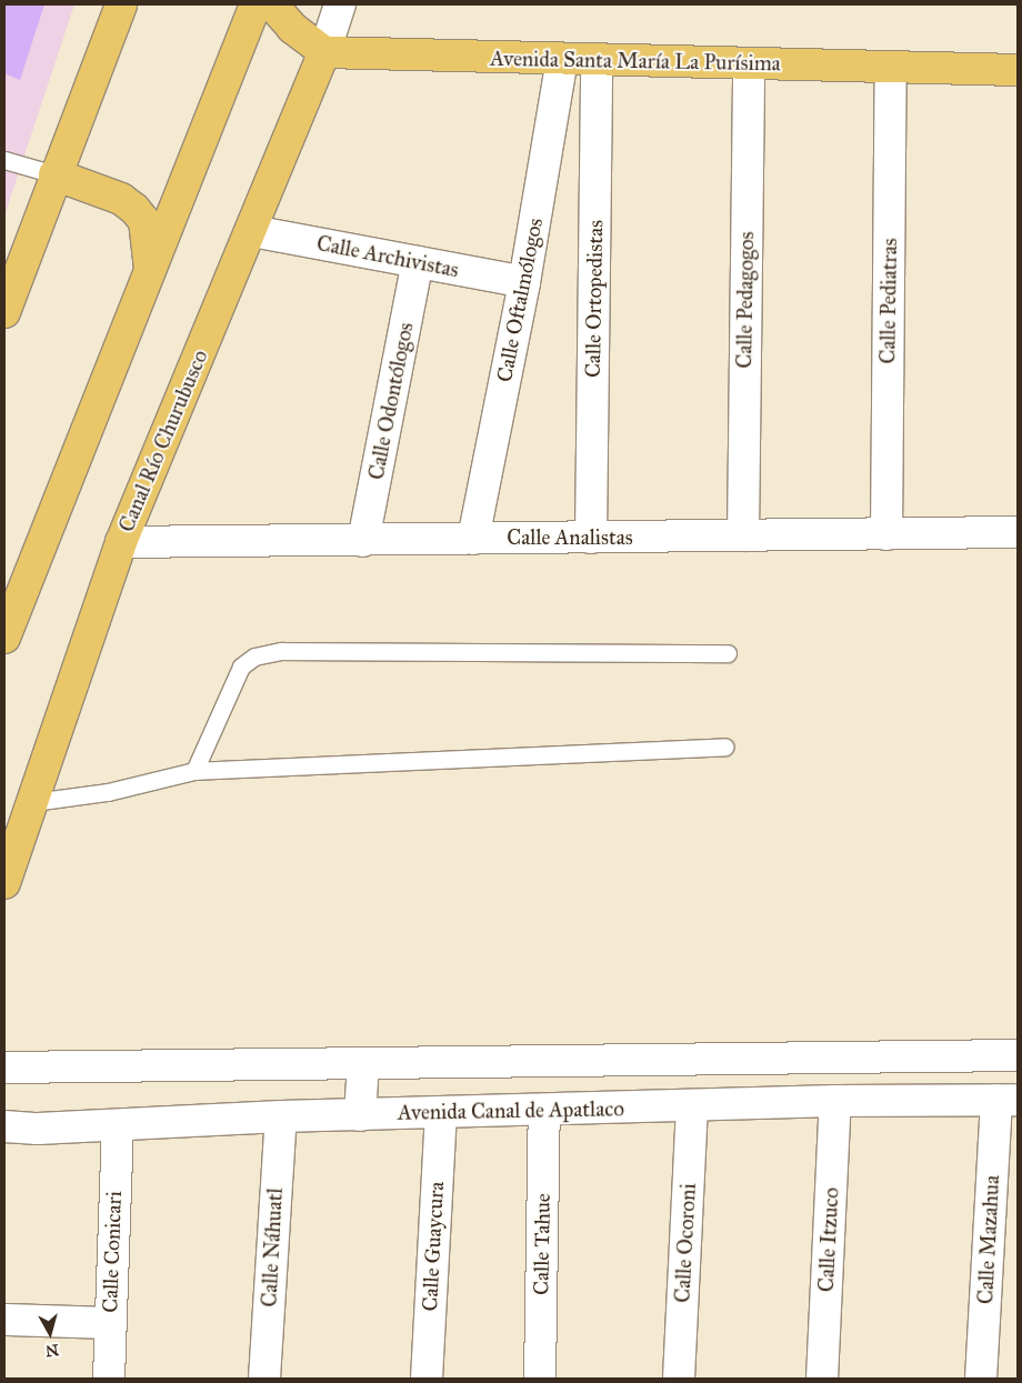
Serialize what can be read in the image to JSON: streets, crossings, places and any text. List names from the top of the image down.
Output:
{
  "streets": {
    "main road": ["Avenida Santa María La Purísima", "Canal Río Churubusco"],
    "street": [
      "Calle Archivistas",
      "Calle Ortopedistas",
      "Calle Oftalmólogos",
      "Calle Pedagogos",
      "Calle Pediatras",
      "Calle Odontólogos",
      "Calle Analistas",
      "Avenida Canal de Apatlaco",
      "Calle Itzuco",
      "Calle Mazahua",
      "Calle Ocoroni",
      "Calle Tahue",
      "Calle Guaycura",
      "Calle Náhuatl",
      "Calle Conicari"
    ]
  },
  "crossings": [
    ["Avenida Santa María La Purísima", "Calle Ortopedistas"],
    ["Avenida Santa María La Purísima", "Calle Oftalmólogos"],
    ["Avenida Santa María La Purísima", "Calle Pedagogos"],
    ["Avenida Santa María La Purísima", "Calle Pediatras"],
    ["Avenida Santa María La Purísima", "Canal Río Churubusco"],
    ["Calle Archivistas", "Calle Oftalmólogos"],
    ["Calle Archivistas", "Calle Odontólogos"],
    ["Calle Archivistas", "Canal Río Churubusco"],
    ["Calle Ortopedistas", "Calle Analistas"],
    ["Calle Oftalmólogos", "Calle Analistas"],
    ["Calle Pedagogos", "Calle Analistas"],
    ["Calle Pediatras", "Calle Analistas"],
    ["Calle Odontólogos", "Calle Analistas"],
    ["Canal Río Churubusco", "Calle Analistas"],
    ["Avenida Canal de Apatlaco", "Calle Itzuco"],
    ["Avenida Canal de Apatlaco", "Calle Mazahua"],
    ["Avenida Canal de Apatlaco", "Calle Ocoroni"],
    ["Avenida Canal de Apatlaco", "Calle Tahue"],
    ["Avenida Canal de Apatlaco", "Calle Guaycura"],
    ["Avenida Canal de Apatlaco", "Calle Náhuatl"],
    ["Avenida Canal de Apatlaco", "Calle Conicari"]
  ],
  "north": "bottom"
}
